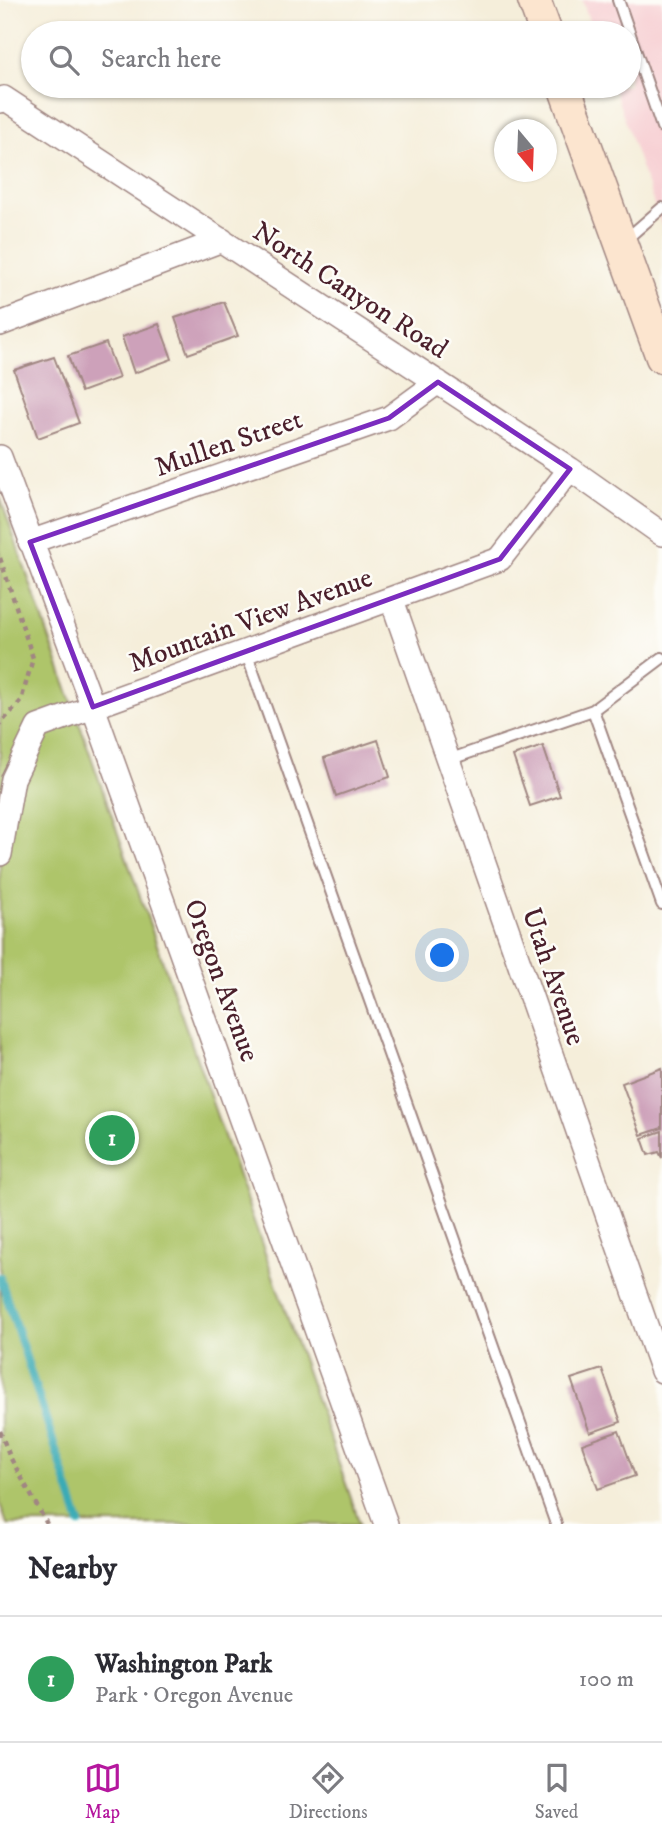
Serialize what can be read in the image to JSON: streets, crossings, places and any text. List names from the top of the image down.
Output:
{
  "streets": {
    "street": [
      "North Canyon Road",
      "Mullen Street",
      "Mountain View Avenue",
      "Utah Avenue",
      "Oregon Avenue"
    ]
  },
  "crossings": [
    ["North Canyon Road", "Mullen Street"],
    ["North Canyon Road", "Mountain View Avenue"],
    ["Mullen Street", "Oregon Avenue"],
    ["Mountain View Avenue", "Utah Avenue"],
    ["Mountain View Avenue", "Oregon Avenue"]
  ],
  "north": "bottom",
  "page": {
    "search": "Search here",
    "pins": "1",
    "heading": "Nearby",
    "list": [
      {
        "mark": "1",
        "name": "Washington Park",
        "note": "Park · Oregon Avenue",
        "value": "100 m"
      }
    ],
    "nav": ["Map", "Directions", "Saved"]
  }
}
